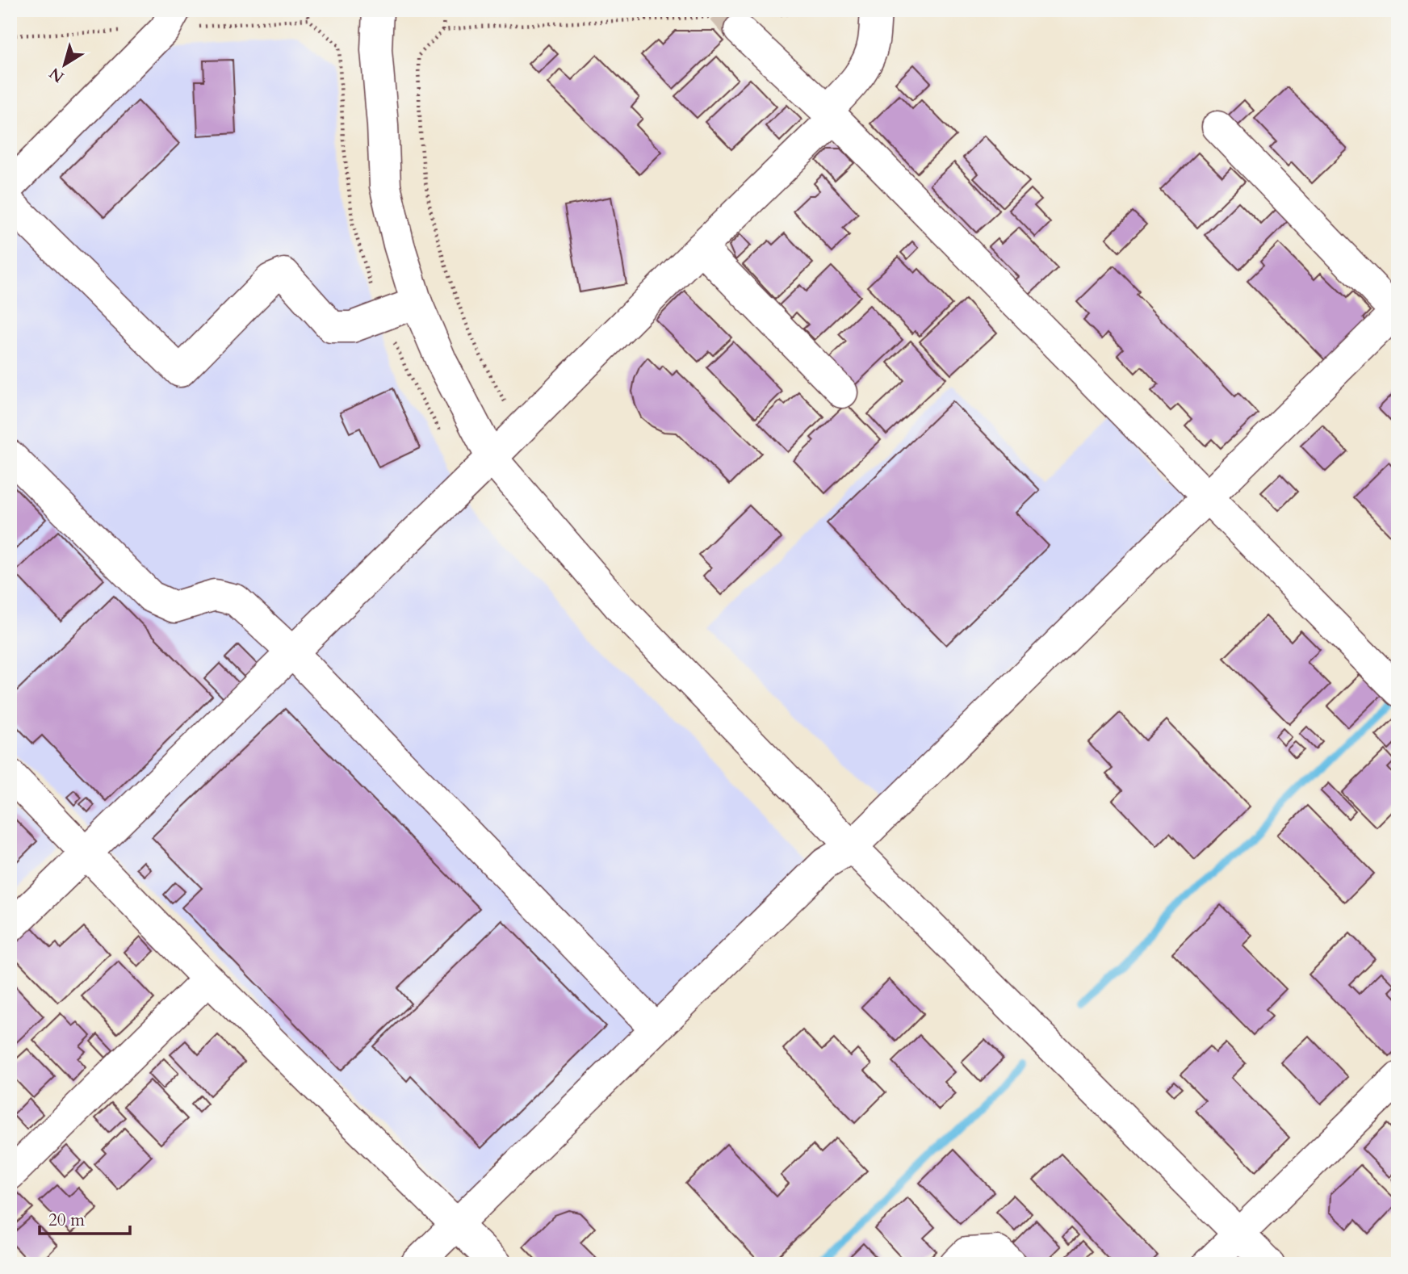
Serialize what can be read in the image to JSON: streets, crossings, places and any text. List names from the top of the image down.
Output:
{
  "scale_bar": "20 m",
  "north": "bottom left"
}
